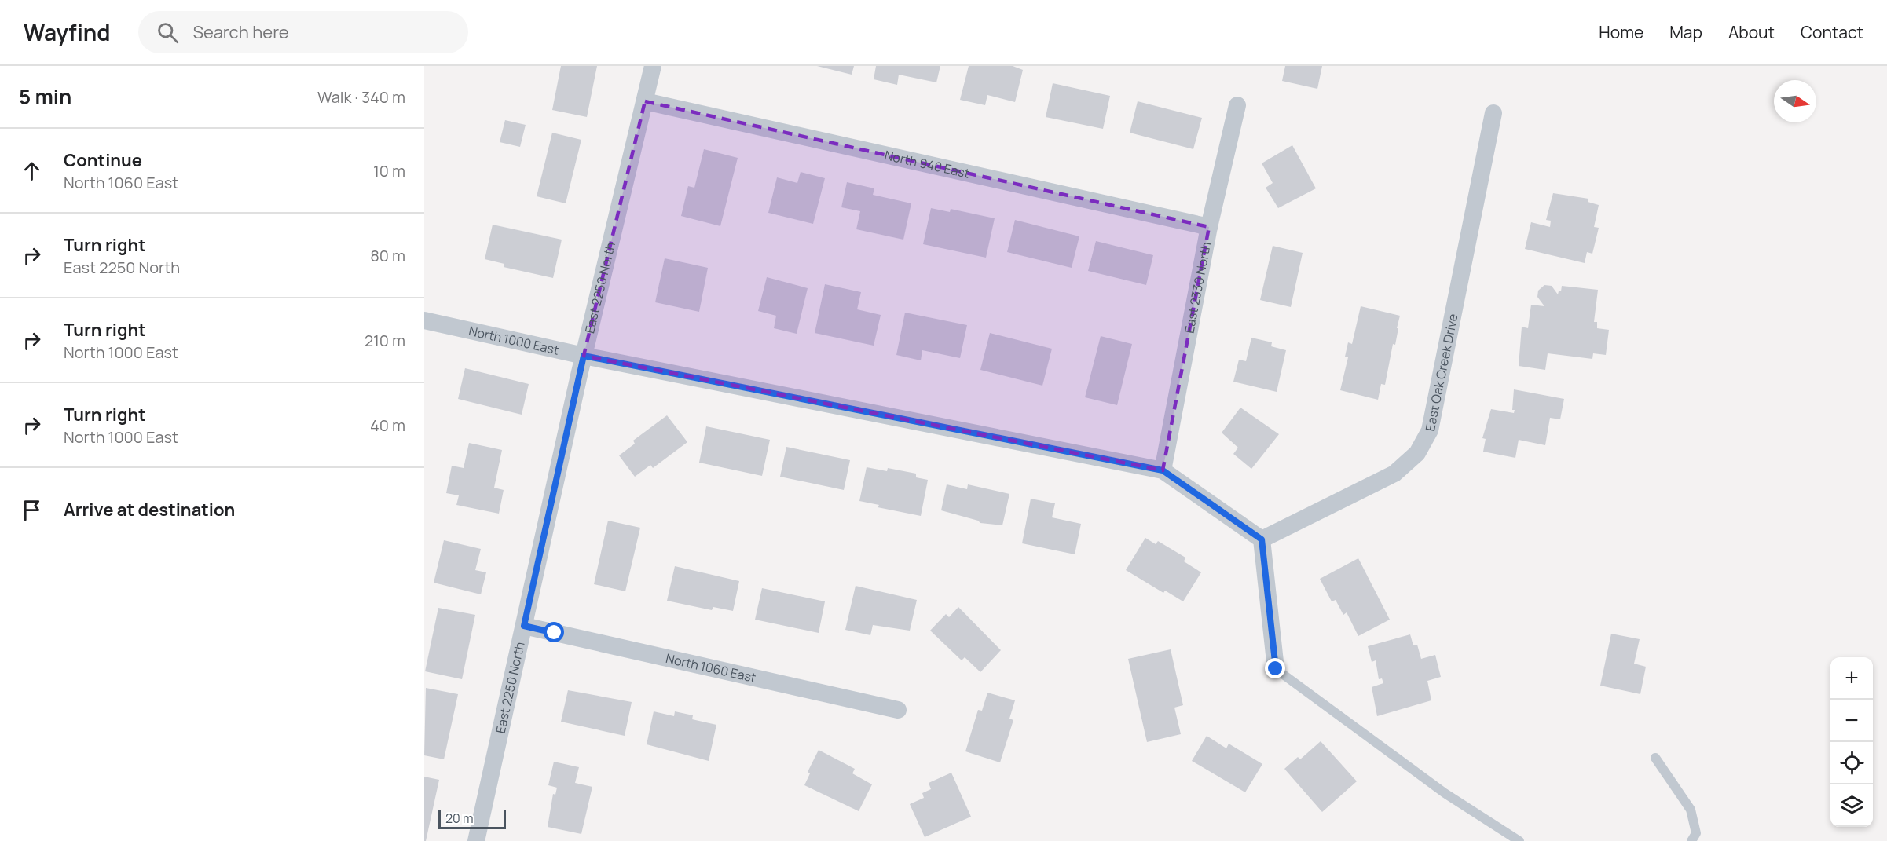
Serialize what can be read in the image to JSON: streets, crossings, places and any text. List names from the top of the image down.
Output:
{
  "streets": {
    "street": [
      "North 940 East",
      "East 2250 North",
      "East 2330 North",
      "North 1000 East",
      "East Oak Creek Drive",
      "North 1060 East"
    ]
  },
  "crossings": [
    ["North 940 East", "East 2250 North"],
    ["North 940 East", "East 2330 North"],
    ["East 2250 North", "North 1000 East"],
    ["East 2250 North", "North 1060 East"],
    ["East 2330 North", "North 1000 East"],
    ["North 1000 East", "East Oak Creek Drive"]
  ],
  "scale_bar": "20 m",
  "north": "right",
  "page": {
    "header": "Wayfind",
    "search": "Search here",
    "nav": [
      "Home",
      "Map",
      "About",
      "Contact"
    ],
    "heading": ["5 min", "Walk · 340 m"],
    "list": [
      ["Continue", "North 1060 East", "10 m"],
      ["Turn right", "East 2250 North", "80 m"],
      ["Turn right", "North 1000 East", "210 m"],
      ["Turn right", "North 1000 East", "40 m"],
      "Arrive at destination"
    ],
    "map_buttons": ["+", "−"],
    "scale": "20 m"
  }
}
